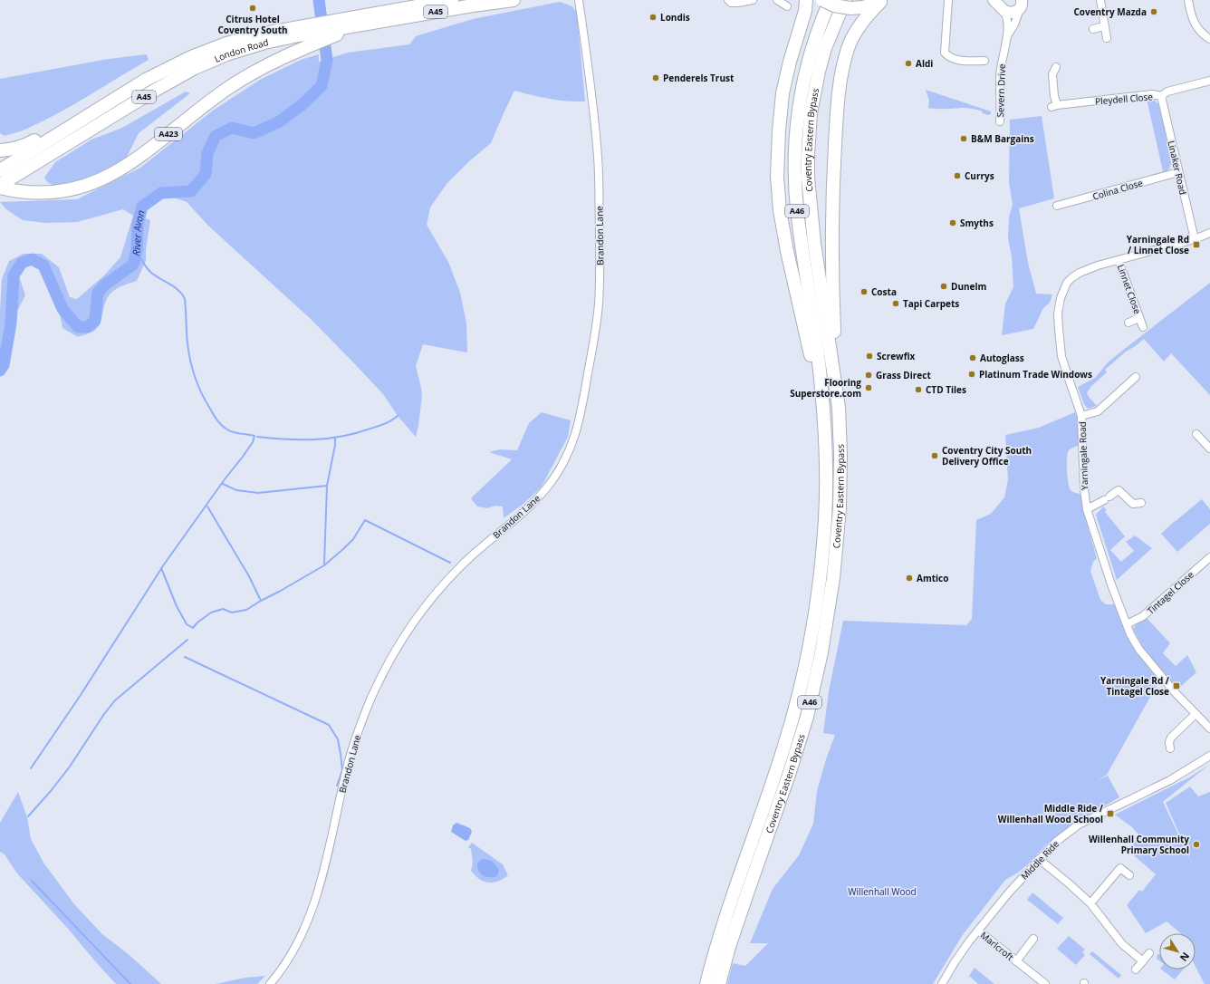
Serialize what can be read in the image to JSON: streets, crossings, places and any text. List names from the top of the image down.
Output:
{
  "streets": {
    "highway": [
      "A45",
      "London Road",
      "A423",
      "Coventry Eastern Bypass",
      "A46"
    ],
    "street": [
      "Severn Drive",
      "Pleydell Close",
      "Linaker Road",
      "Colina Close",
      "Brandon Lane",
      "Linnet Close",
      "Yarningale Road",
      "Tintagel Close",
      "Middle Ride",
      "Marlcroft"
    ]
  },
  "crossings": [
    ["London Road", "A423"],
    ["Pleydell Close", "Linaker Road"],
    ["Linaker Road", "Colina Close"],
    ["Linaker Road", "Yarningale Road"],
    ["Linnet Close", "Yarningale Road"],
    ["Yarningale Road", "Tintagel Close"],
    ["Middle Ride", "Marlcroft"]
  ],
  "water": ["River Avon"],
  "parks": ["Willenhall Wood"],
  "places": {
    "other": [
      "Citrus Hotel Coventry South",
      "Coventry Mazda",
      "Londis",
      "Aldi",
      "Penderels Trust",
      "B&M Bargains",
      "Currys",
      "Smyths",
      "Dunelm",
      "Costa",
      "Tapi Carpets",
      "Screwfix",
      "Autoglass",
      "Platinum Trade Windows",
      "Grass Direct",
      "Flooring Superstore.com",
      "CTD Tiles",
      "Coventry City South Delivery Office",
      "Amtico",
      "Willenhall Community Primary School"
    ],
    "transit": ["Yarningale Rd / Linnet Close", "Yarningale Rd / Tintagel Close", "Middle Ride / Willenhall Wood School"]
  },
  "north": "bottom right"
}
